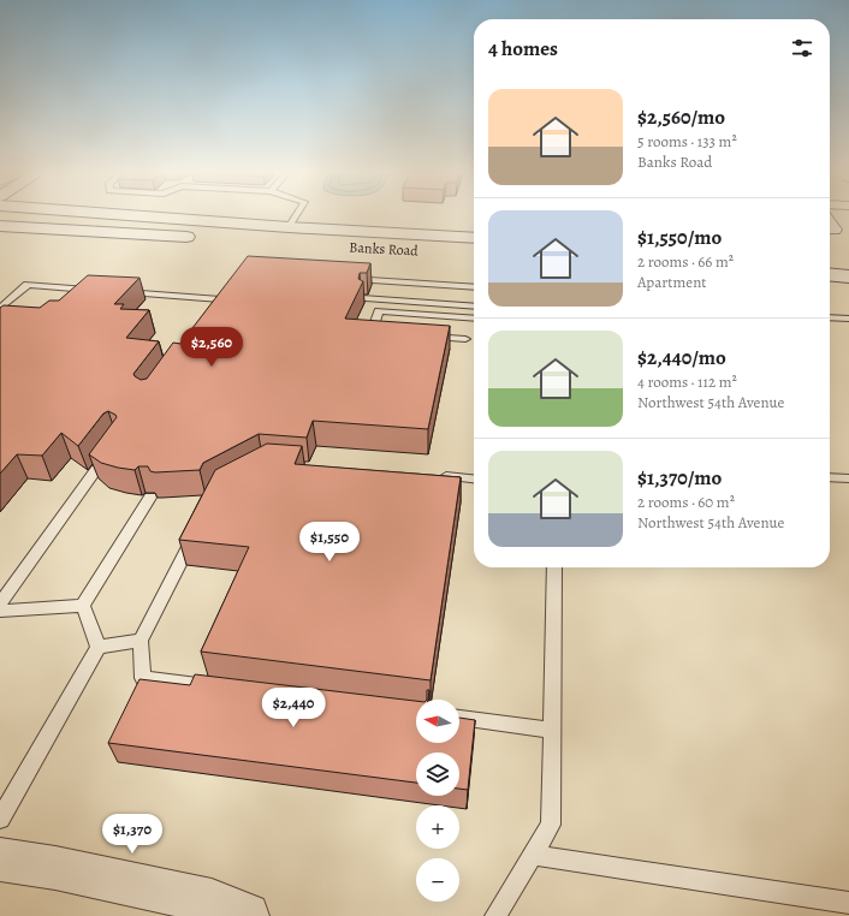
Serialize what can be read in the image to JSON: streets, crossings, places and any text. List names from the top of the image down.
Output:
{
  "streets": {
    "street": ["Banks Road"]
  },
  "north": "left",
  "page": {
    "heading": "4 homes",
    "list": [
      {
        "name": "$2,560/mo",
        "note": "5 rooms · 133 m² · Banks Road"
      },
      {
        "name": "$1,550/mo",
        "note": "2 rooms · 66 m² · Apartment"
      },
      {
        "name": "$2,440/mo",
        "note": "4 rooms · 112 m² · Northwest 54th Avenue"
      },
      {
        "name": "$1,370/mo",
        "note": "2 rooms · 60 m² · Northwest 54th Avenue"
      }
    ],
    "price": [
      "$2,560",
      "$1,550",
      "$2,440",
      "$1,370"
    ],
    "map_buttons": ["+", "−"]
  }
}
